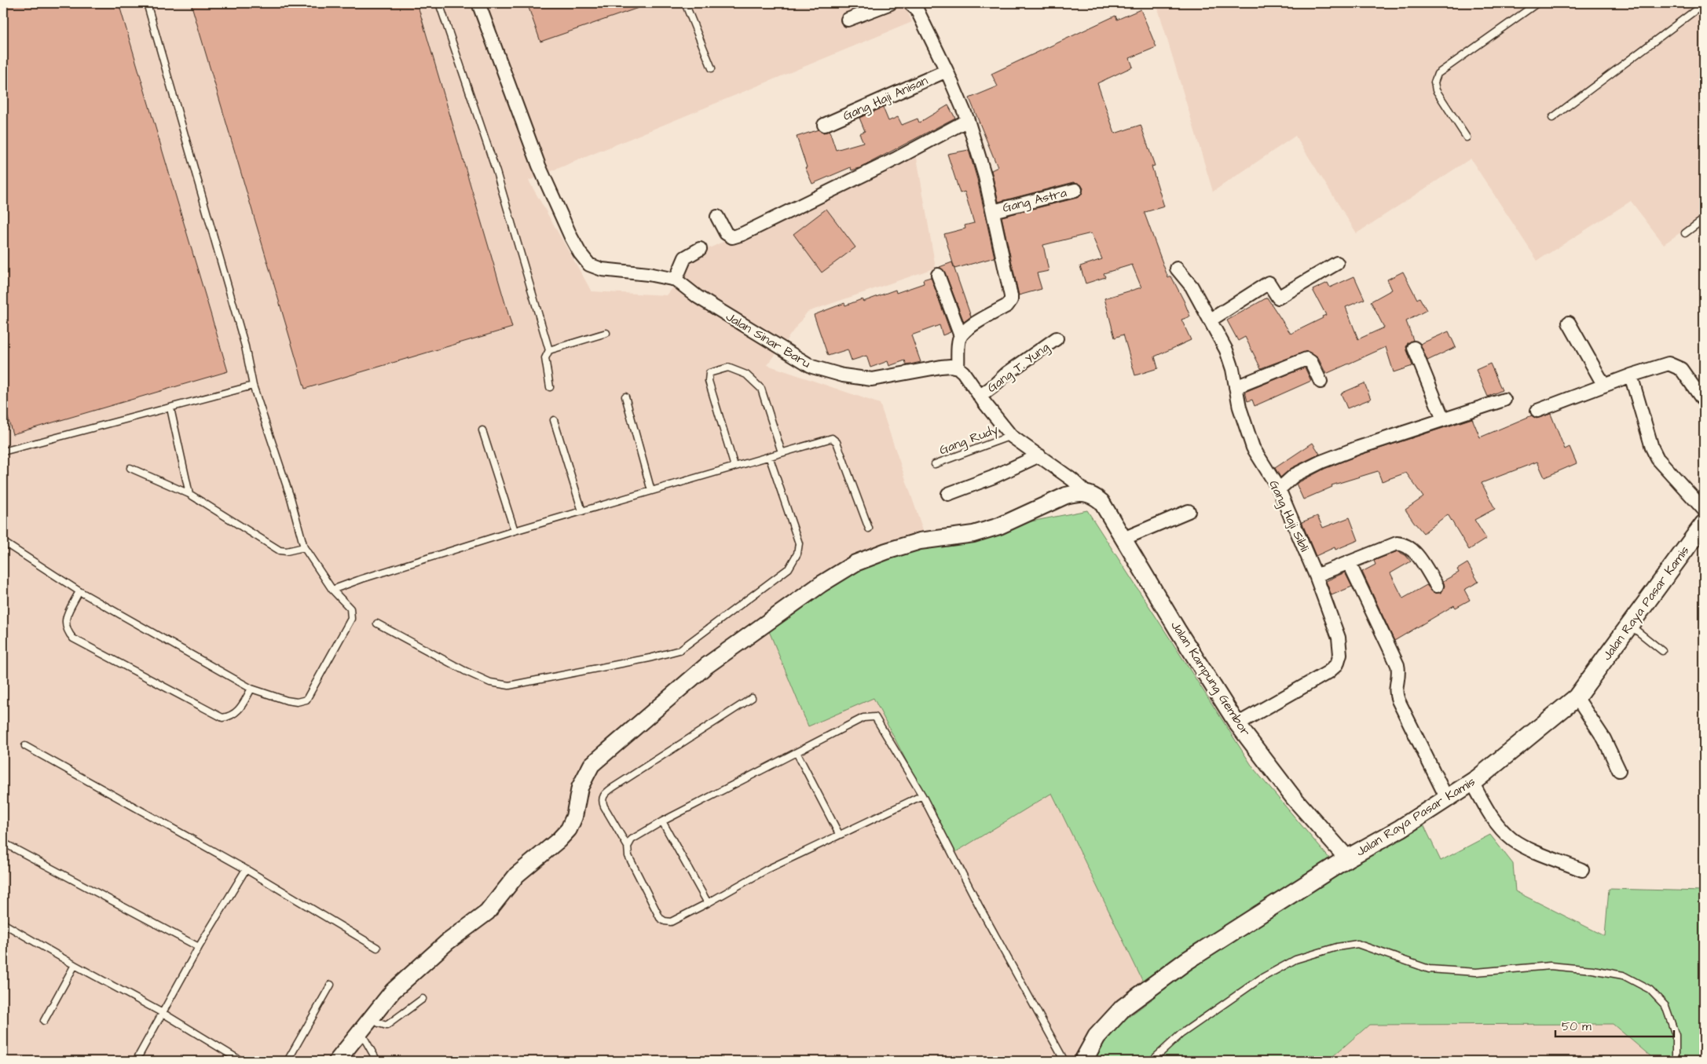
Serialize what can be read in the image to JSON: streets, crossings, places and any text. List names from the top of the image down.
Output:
{
  "streets": {
    "main road": ["Jalan Raya Pasar Kamis"],
    "street": [
      "Gang Haji Anisan",
      "Gang Astra",
      "Jalan Sinar Baru",
      "Gang T. Yung",
      "Gang Haji Sibli",
      "Jalan Kampung Gembor"
    ],
    "lane": ["Gang Rudy"]
  },
  "crossings": [
    ["Gang Haji Sibli", "Jalan Kampung Gembor"],
    ["Jalan Raya Pasar Kamis", "Jalan Kampung Gembor"]
  ],
  "scale_bar": "50 m"
}
